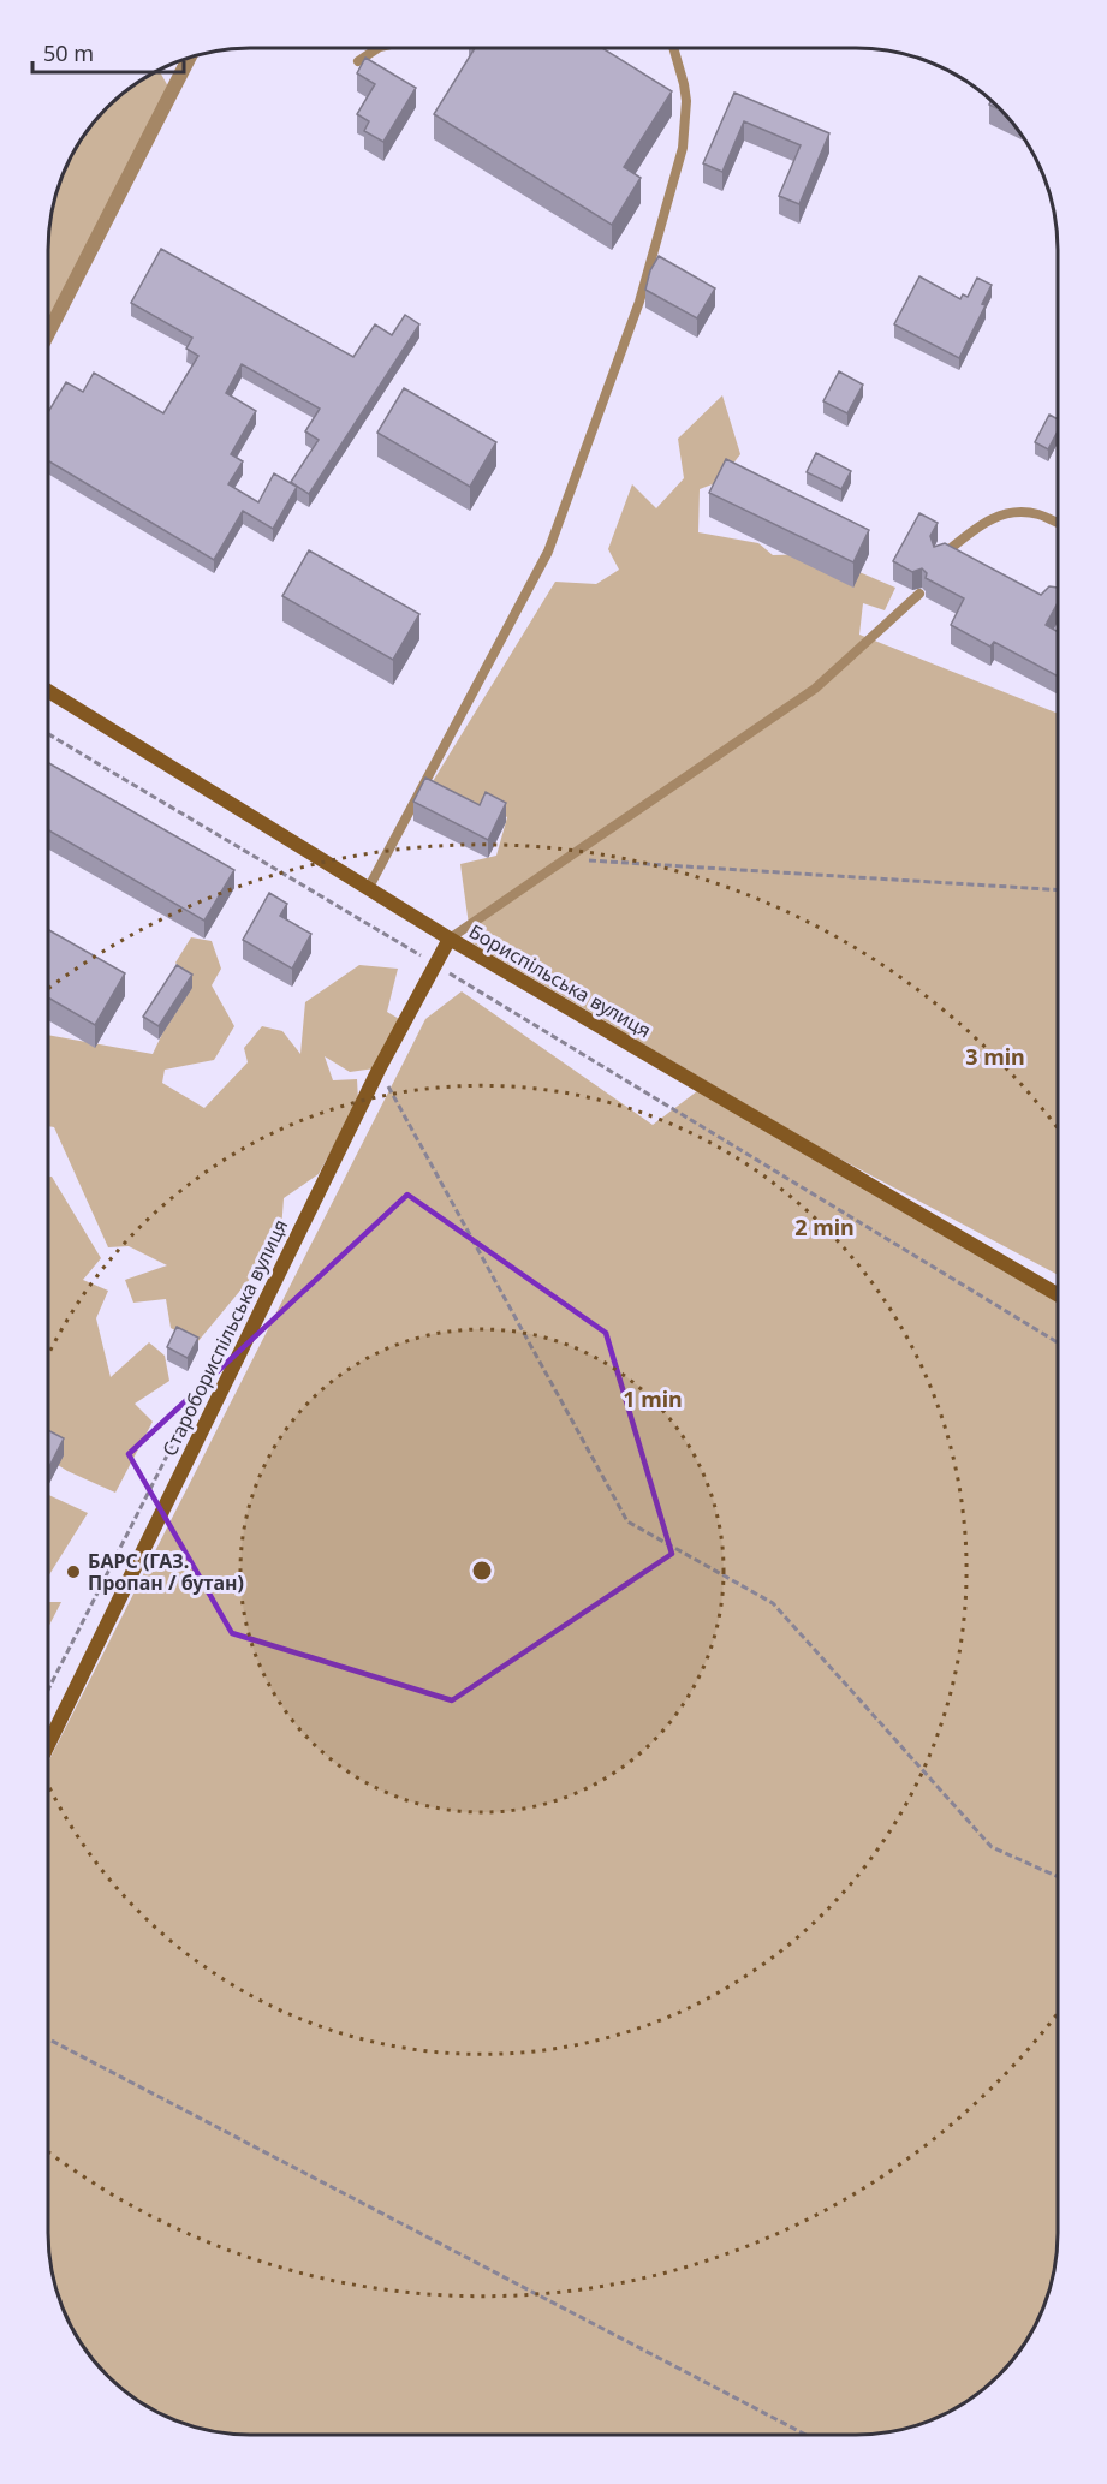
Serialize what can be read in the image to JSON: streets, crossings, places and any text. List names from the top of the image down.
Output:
{
  "streets": {
    "main road": ["Бориспільська вулиця", "Старобориспільська вулиця"]
  },
  "crossings": [
    ["Бориспільська вулиця", "Старобориспільська вулиця"]
  ],
  "places": ["БАРС (ГАЗ. Пропан / бутан)"],
  "scale_bar": "50 m",
  "rings": ["3 min", "2 min", "1 min"]
}
